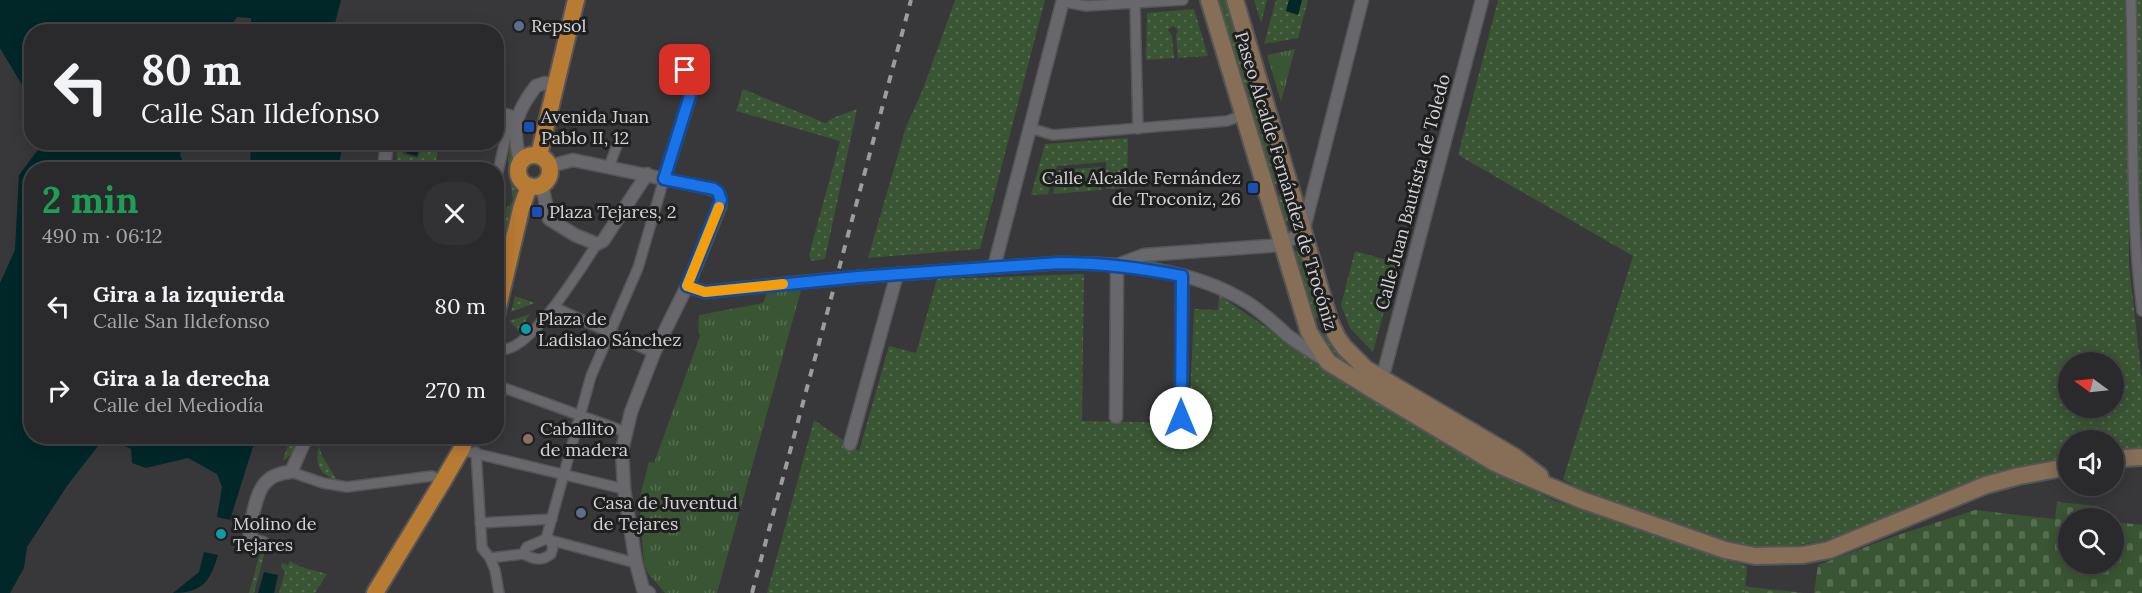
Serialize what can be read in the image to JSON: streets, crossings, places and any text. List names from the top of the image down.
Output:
{
  "streets": {
    "main road": ["Paseo Alcalde Fernández de Trocóniz"],
    "street": ["Calle Juan Bautista de Toledo"]
  },
  "crossings": [
    ["Paseo Alcalde Fernández de Trocóniz", "Calle Juan Bautista de Toledo"]
  ],
  "places": {
    "other": [
      "Repsol",
      "Plaza de Ladislao Sánchez",
      "Caballito de madera",
      "Casa de Juventud de Tejares",
      "Molino de Tejares"
    ],
    "transit": ["Avenida Juan Pablo II, 12", "Calle Alcalde Fernández de Troconiz, 26", "Plaza Tejares, 2"]
  },
  "north": "left",
  "page": {
    "turn": ["80 m", "Calle San Ildefonso"],
    "heading": ["2 min", "490 m · 06:12"],
    "list": [
      {
        "name": "Gira a la izquierda",
        "note": "Calle San Ildefonso",
        "value": "80 m"
      },
      {
        "name": "Gira a la derecha",
        "note": "Calle del Mediodía",
        "value": "270 m"
      }
    ]
  }
}
